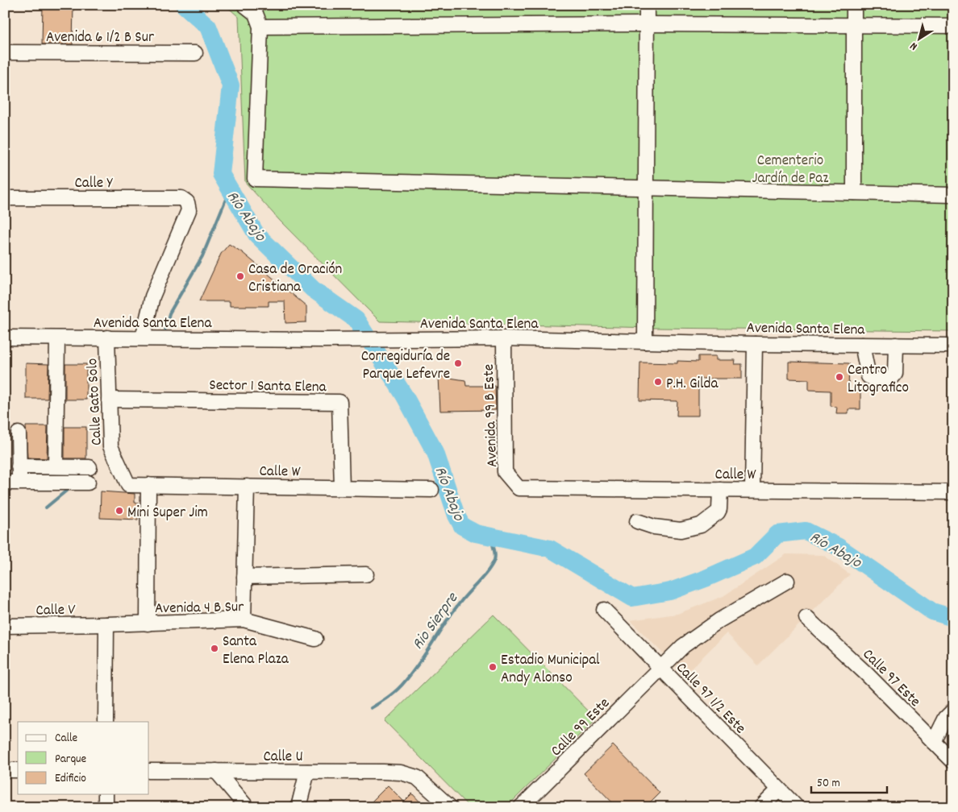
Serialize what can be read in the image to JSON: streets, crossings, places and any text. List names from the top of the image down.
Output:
{
  "streets": {
    "street": [
      "Avenida 6 1/2 B Sur",
      "Calle Y",
      "Avenida Santa Elena",
      "Sector 1 Santa Elena",
      "Calle Gato Solo",
      "Avenida 99 B Este",
      "Calle W",
      "Avenida 4 B Sur",
      "Calle V",
      "Calle 97 Este",
      "Calle 97 1/2 Este",
      "Calle 99 Este",
      "Calle U"
    ]
  },
  "crossings": [
    ["Calle Y", "Avenida Santa Elena"],
    ["Avenida Santa Elena", "Calle Gato Solo"],
    ["Avenida Santa Elena", "Avenida 99 B Este"],
    ["Sector 1 Santa Elena", "Calle Gato Solo"],
    ["Sector 1 Santa Elena", "Calle W"],
    ["Calle Gato Solo", "Calle W"],
    ["Avenida 99 B Este", "Calle W"],
    ["Avenida 4 B Sur", "Calle V"],
    ["Calle 97 1/2 Este", "Calle 99 Este"]
  ],
  "water": ["Río Abajo", "Rio Sierpre"],
  "parks": ["Cementerio Jardín de Paz"],
  "places": [
    "Casa de Oración Cristiana",
    "Corregiduría de Parque Lefevre",
    "Centro Litografico",
    "P.H. Gilda",
    "Mini Super Jim",
    "Santa Elena Plaza",
    "Estadio Municipal Andy Alonso"
  ],
  "legend": ["Calle", "Parque", "Edificio"],
  "scale_bar": "50 m",
  "north": "bottom left"
}
